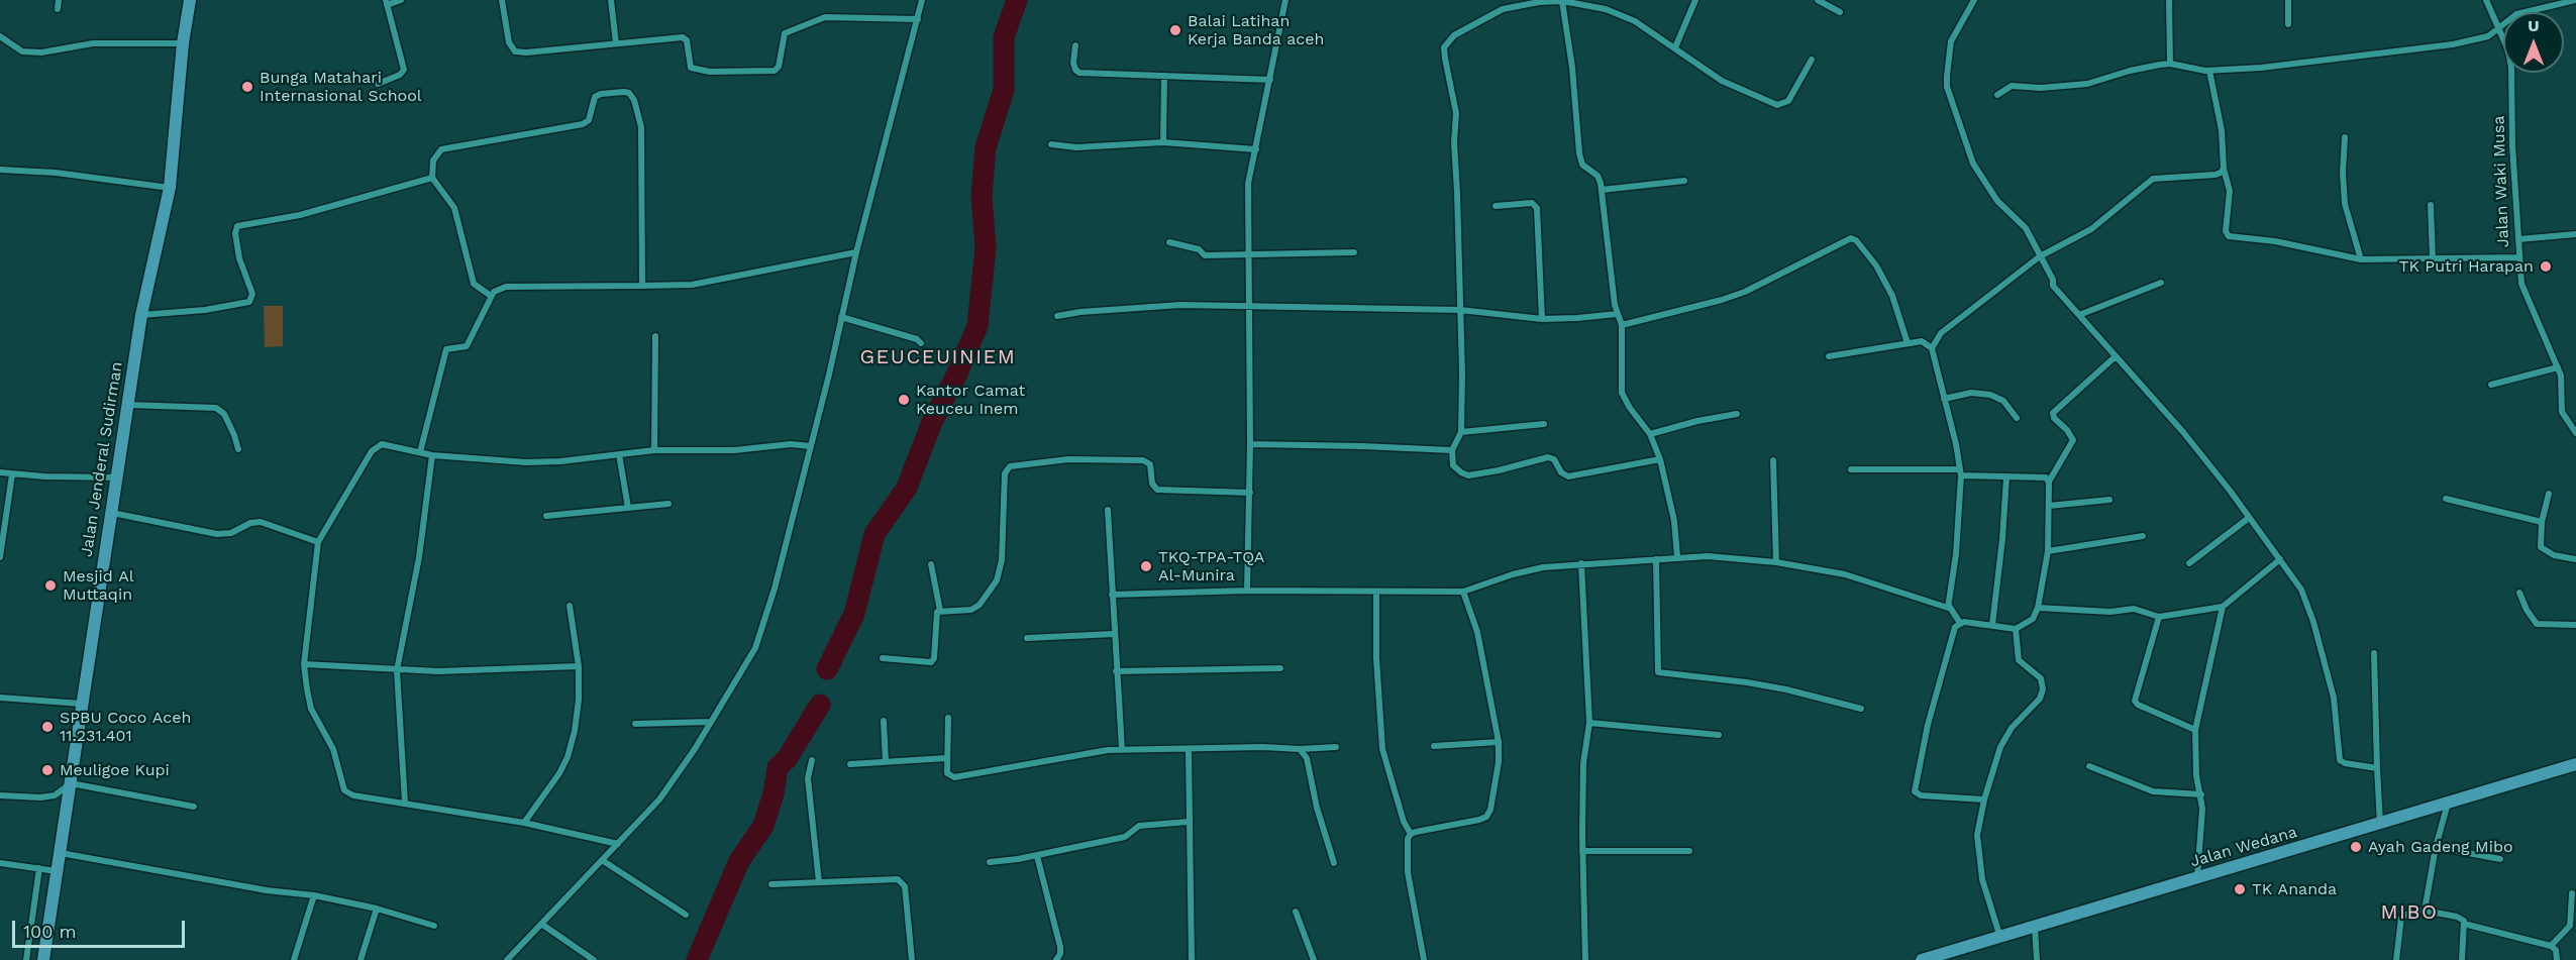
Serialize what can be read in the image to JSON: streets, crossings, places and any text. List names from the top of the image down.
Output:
{
  "streets": {
    "street": ["Jalan Waki Musa", "Jalan Jenderal Sudirman", "Jalan Wedana"]
  },
  "districts": ["GEUCEUINIEM", "MIBO"],
  "places": [
    "Balai Latihan Kerja Banda aceh",
    "Bunga Matahari Internasional School",
    "TK Putri Harapan",
    "Kantor Camat Keuceu Inem",
    "TKQ-TPA-TQA Al-Munira",
    "Mesjid Al Muttaqin",
    "SPBU Coco Aceh 11.231.401",
    "Meuligoe Kupi",
    "Ayah Gadeng Mibo",
    "TK Ananda"
  ],
  "scale_bar": "100 m",
  "north": "top"
}
